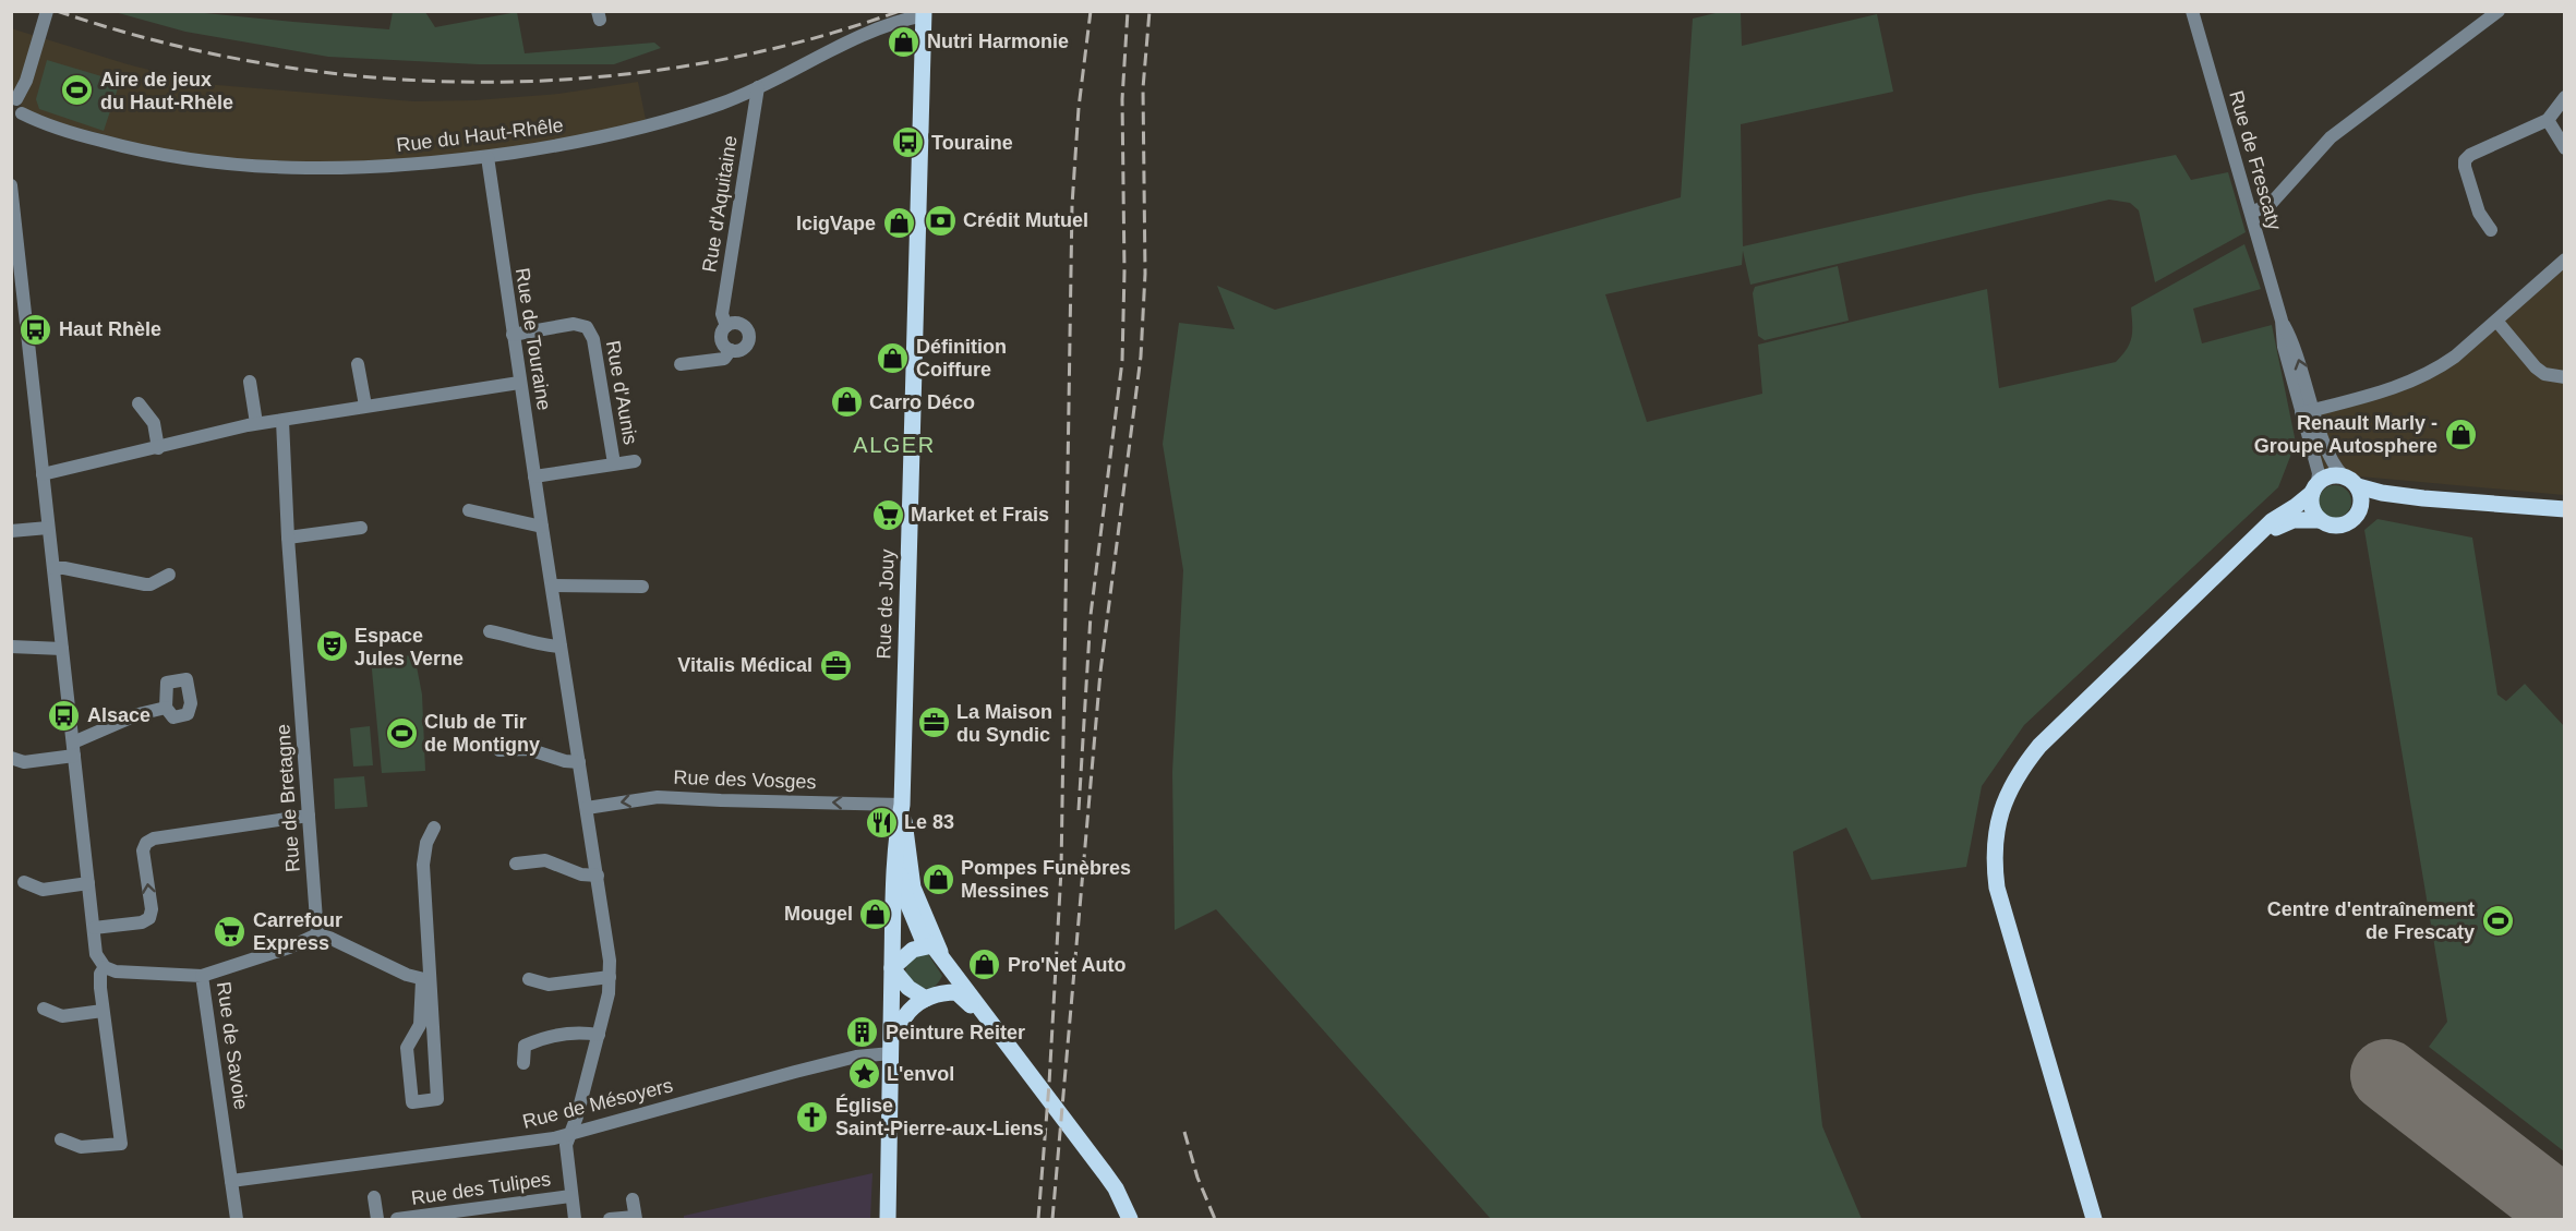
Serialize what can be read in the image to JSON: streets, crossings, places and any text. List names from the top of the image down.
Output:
{
  "streets": {
    "main road": ["Rue de Jouy"],
    "street": [
      "Rue du Haut-Rhêle",
      "Rue de Frescaty",
      "Rue d'Aquitaine",
      "Rue de Touraine",
      "Rue d'Aunis",
      "Rue des Vosges",
      "Rue de Bretagne",
      "Rue de Savoie",
      "Rue de Mésoyers",
      "Rue des Tulipes"
    ]
  },
  "crossings": [
    ["Rue du Haut-Rhêle", "Rue d'Aquitaine"],
    ["Rue du Haut-Rhêle", "Rue de Touraine"],
    ["Rue du Haut-Rhêle", "Rue de Jouy"],
    ["Rue de Touraine", "Rue d'Aunis"],
    ["Rue de Touraine", "Rue des Vosges"],
    ["Rue de Touraine", "Rue de Mésoyers"],
    ["Rue de Touraine", "Rue des Tulipes"],
    ["Rue de Jouy", "Rue des Vosges"],
    ["Rue de Jouy", "Rue de Mésoyers"],
    ["Rue de Savoie", "Rue de Mésoyers"]
  ],
  "one_way": ["Rue des Vosges"],
  "districts": ["ALGER"],
  "places": {
    "shop": [
      "Nutri Harmonie",
      "IcigVape",
      "Définition Coiffure",
      "Carro Déco",
      "Renault Marly - Groupe Autosphere",
      "Pompes Funèbres Messines",
      "Mougel",
      "Pro'Net Auto"
    ],
    "sports": ["Aire de jeux du Haut-Rhèle", "Club de Tir de Montigny", "Centre d'entraînement de Frescaty"],
    "bus stop": ["Touraine", "Haut Rhèle", "Alsace"],
    "bank": ["Crédit Mutuel"],
    "supermarket": ["Market et Frais", "Carrefour Express"],
    "theatre": ["Espace Jules Verne"],
    "office": ["Vitalis Médical", "La Maison du Syndic"],
    "restaurant": ["Le 83"],
    "building": ["Peinture Reiter"],
    "place": ["L'envol"],
    "church": ["Église Saint-Pierre-aux-Liens"]
  }
}
